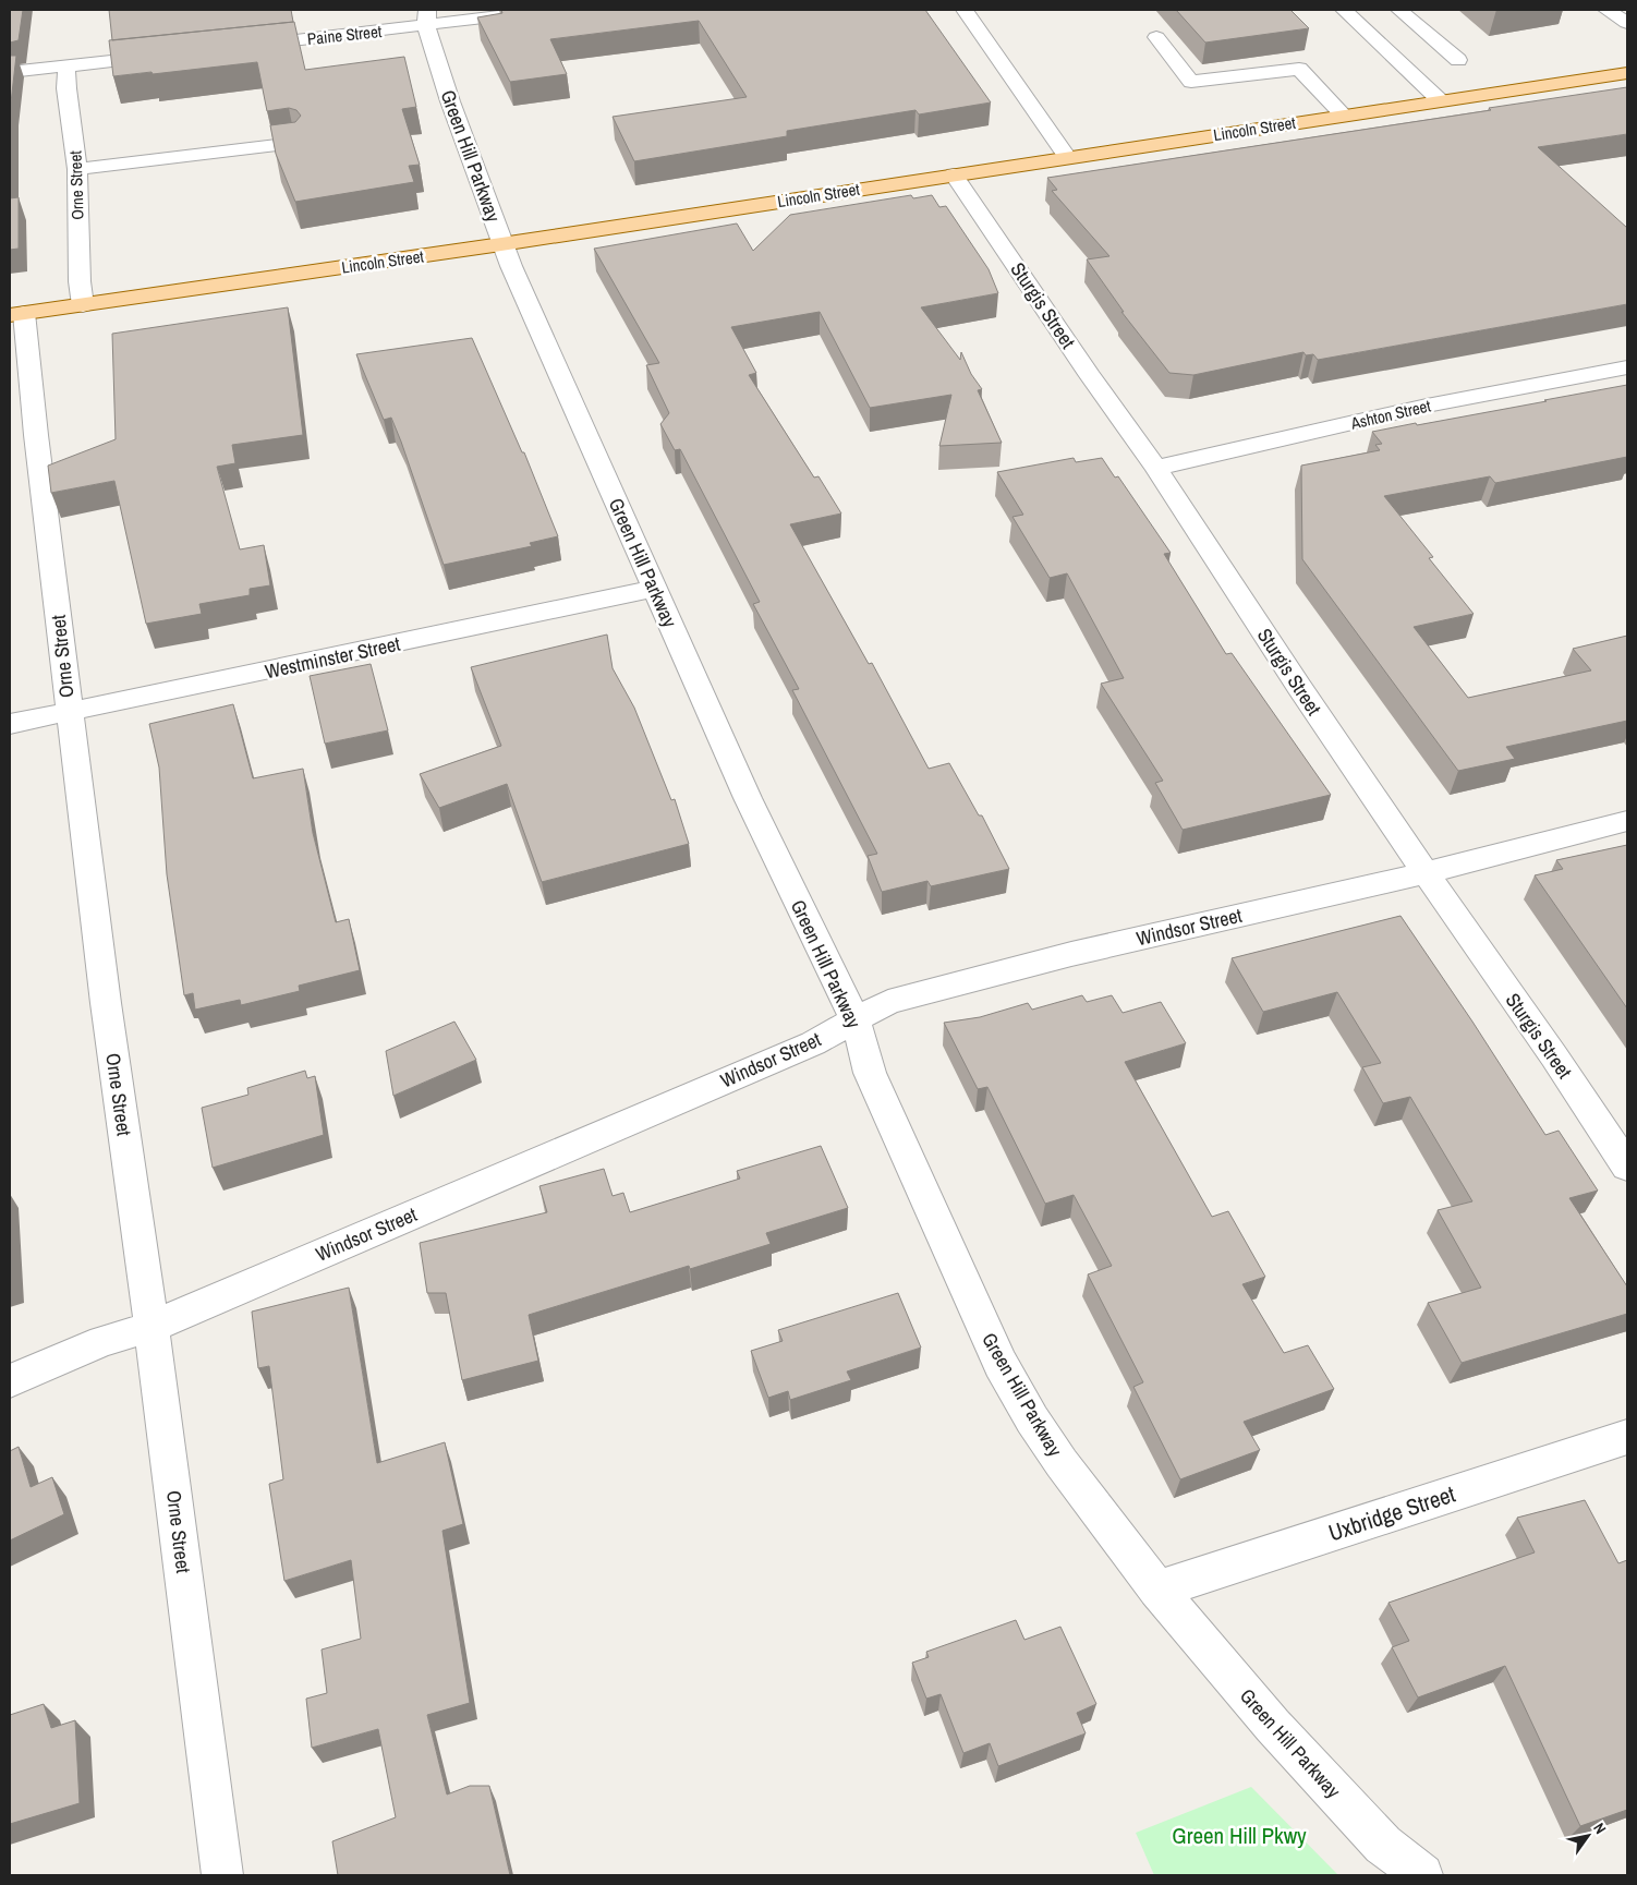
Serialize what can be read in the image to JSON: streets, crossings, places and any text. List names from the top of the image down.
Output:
{
  "streets": {
    "main road": ["Lincoln Street"],
    "street": [
      "Paine Street",
      "Green Hill Parkway",
      "Orne Street",
      "Sturgis Street",
      "Ashton Street",
      "Westminster Street",
      "Windsor Street",
      "Uxbridge Street"
    ]
  },
  "crossings": [
    ["Paine Street", "Green Hill Parkway"],
    ["Lincoln Street", "Green Hill Parkway"],
    ["Lincoln Street", "Orne Street"],
    ["Lincoln Street", "Sturgis Street"],
    ["Green Hill Parkway", "Westminster Street"],
    ["Green Hill Parkway", "Windsor Street"],
    ["Green Hill Parkway", "Uxbridge Street"],
    ["Orne Street", "Westminster Street"],
    ["Orne Street", "Windsor Street"],
    ["Sturgis Street", "Ashton Street"],
    ["Sturgis Street", "Windsor Street"]
  ],
  "parks": ["Green Hill Pkwy"],
  "north": "top right"
}
